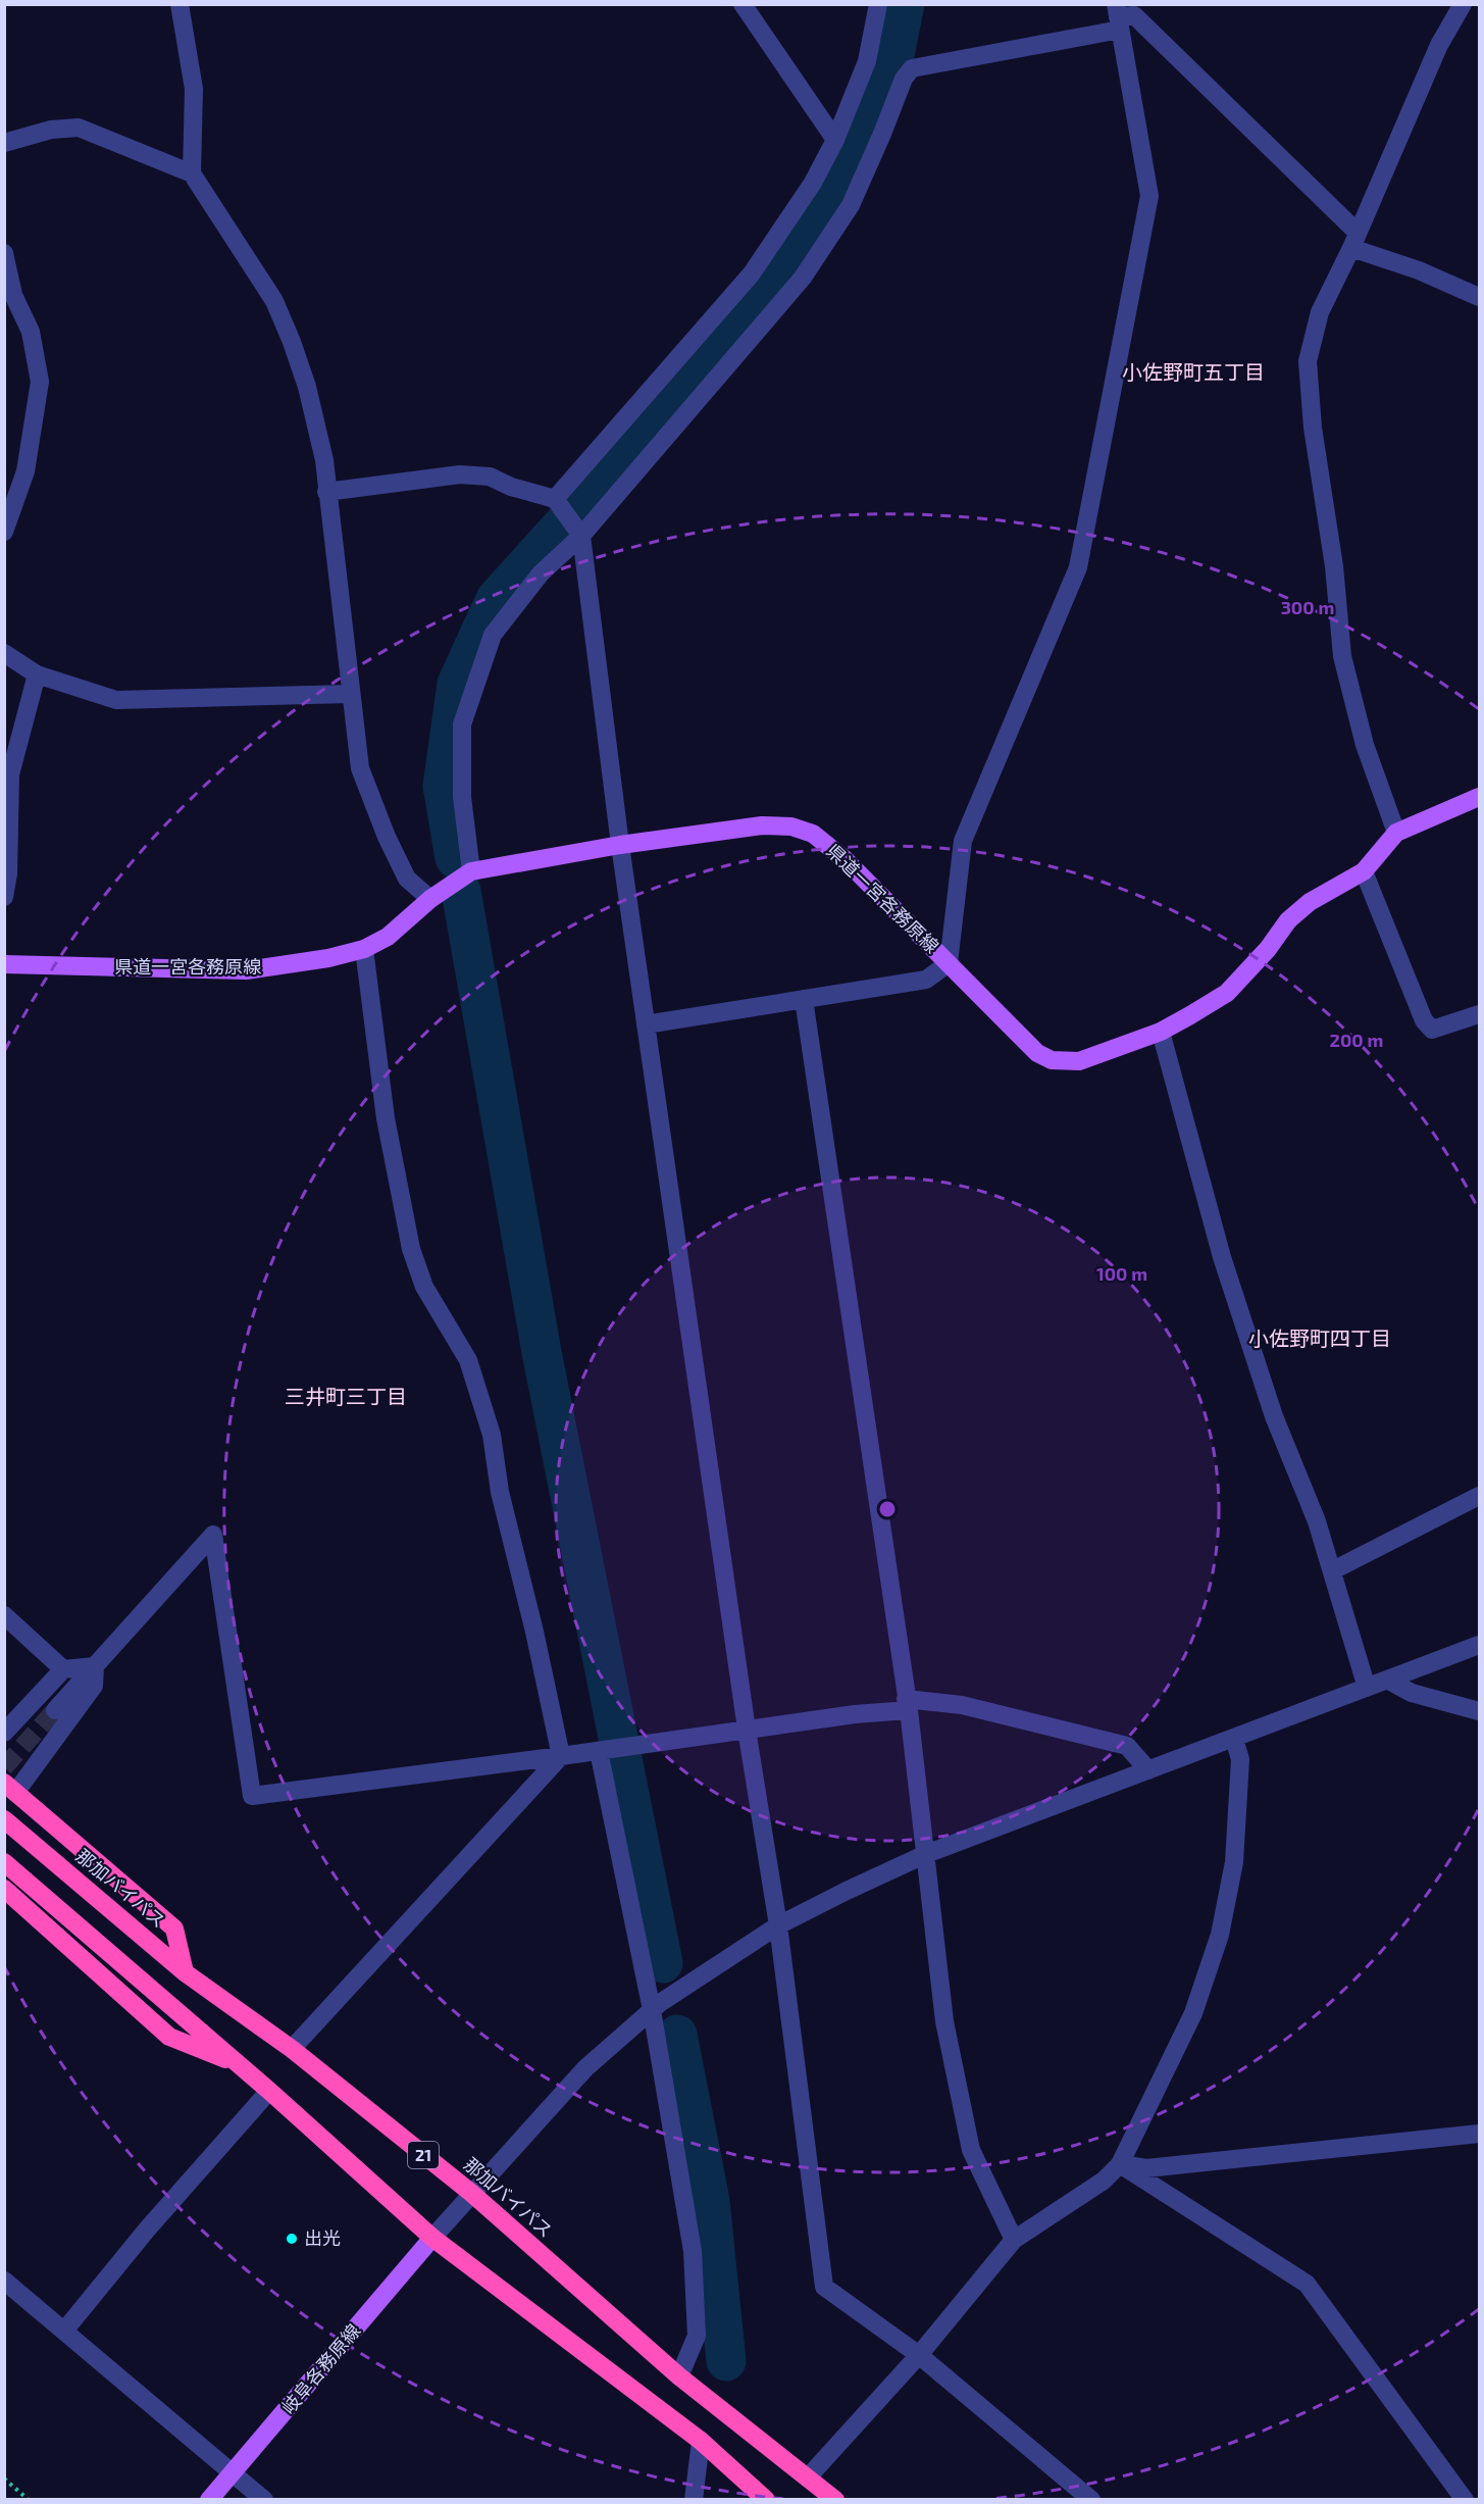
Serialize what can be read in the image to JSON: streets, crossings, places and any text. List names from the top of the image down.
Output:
{
  "streets": {
    "highway": ["那加バイパス", "21"],
    "main road": ["県道一宮各務原線", "岐阜各務原線"]
  },
  "districts": ["小佐野町五丁目", "小佐野町四丁目", "三井町三丁目"],
  "places": ["出光"],
  "rings": ["300 m", "200 m", "100 m"]
}
